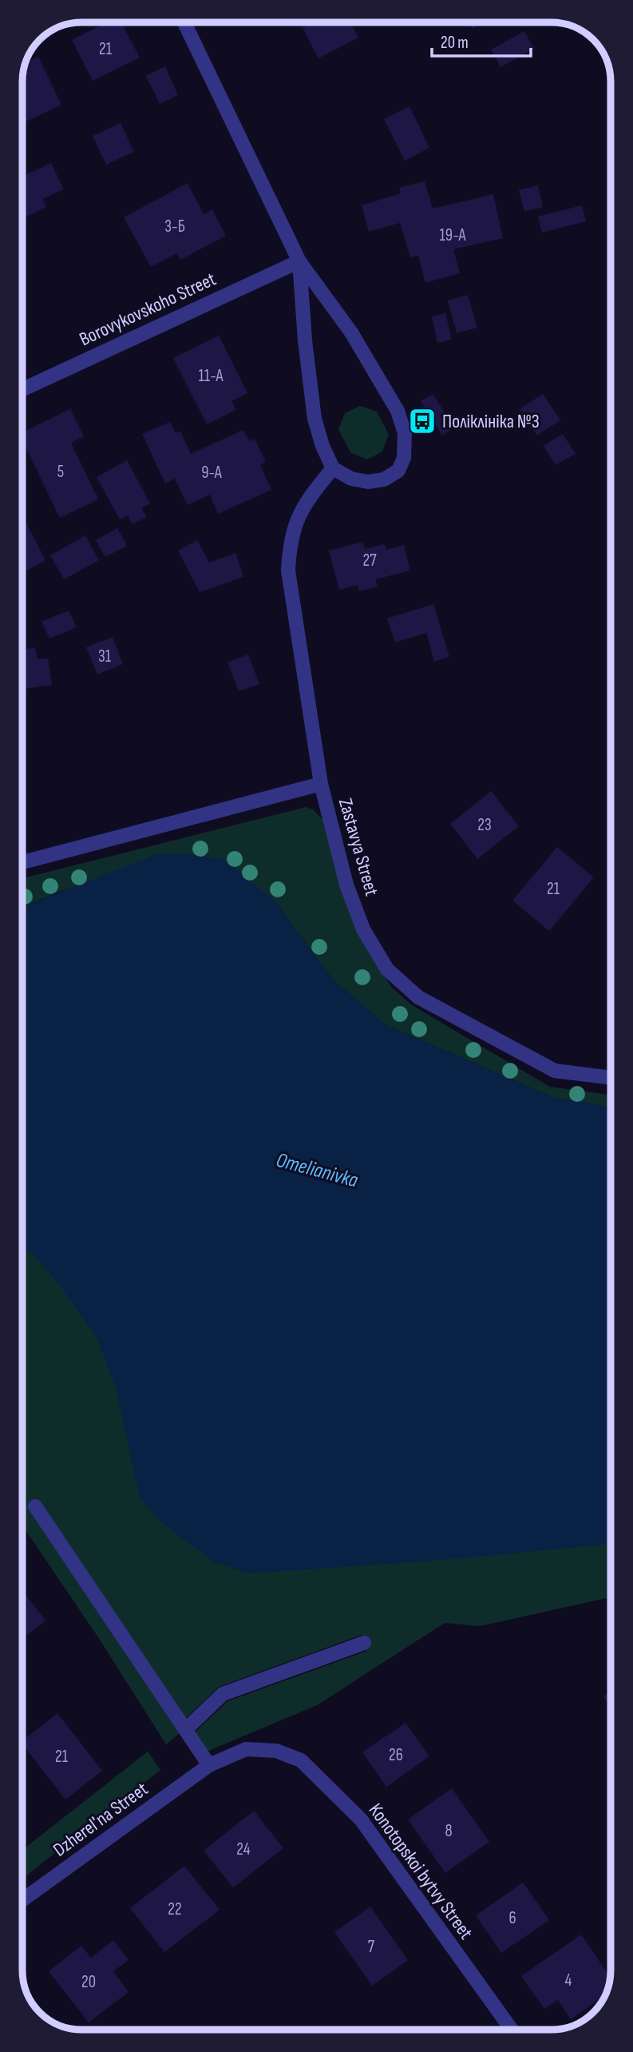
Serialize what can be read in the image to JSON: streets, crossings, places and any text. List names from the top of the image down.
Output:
{
  "streets": {
    "street": [
      "Borovykovskoho Street",
      "Zastavya Street",
      "Dzherelʹna Street",
      "Konotopskoi bytvy Street"
    ]
  },
  "crossings": [
    ["Dzherelʹna Street", "Konotopskoi bytvy Street"]
  ],
  "water": ["Omelianivka"],
  "places": {
    "bus stop": ["Поліклініка №3"]
  },
  "house_numbers": [
    "21",
    "3-Б",
    "19-А",
    "11-А",
    "5",
    "9-А",
    "27",
    "31",
    "23",
    "21",
    "26",
    "21",
    "8",
    "24",
    "22",
    "6",
    "7",
    "4",
    "20"
  ],
  "scale_bar": "20 m"
}
